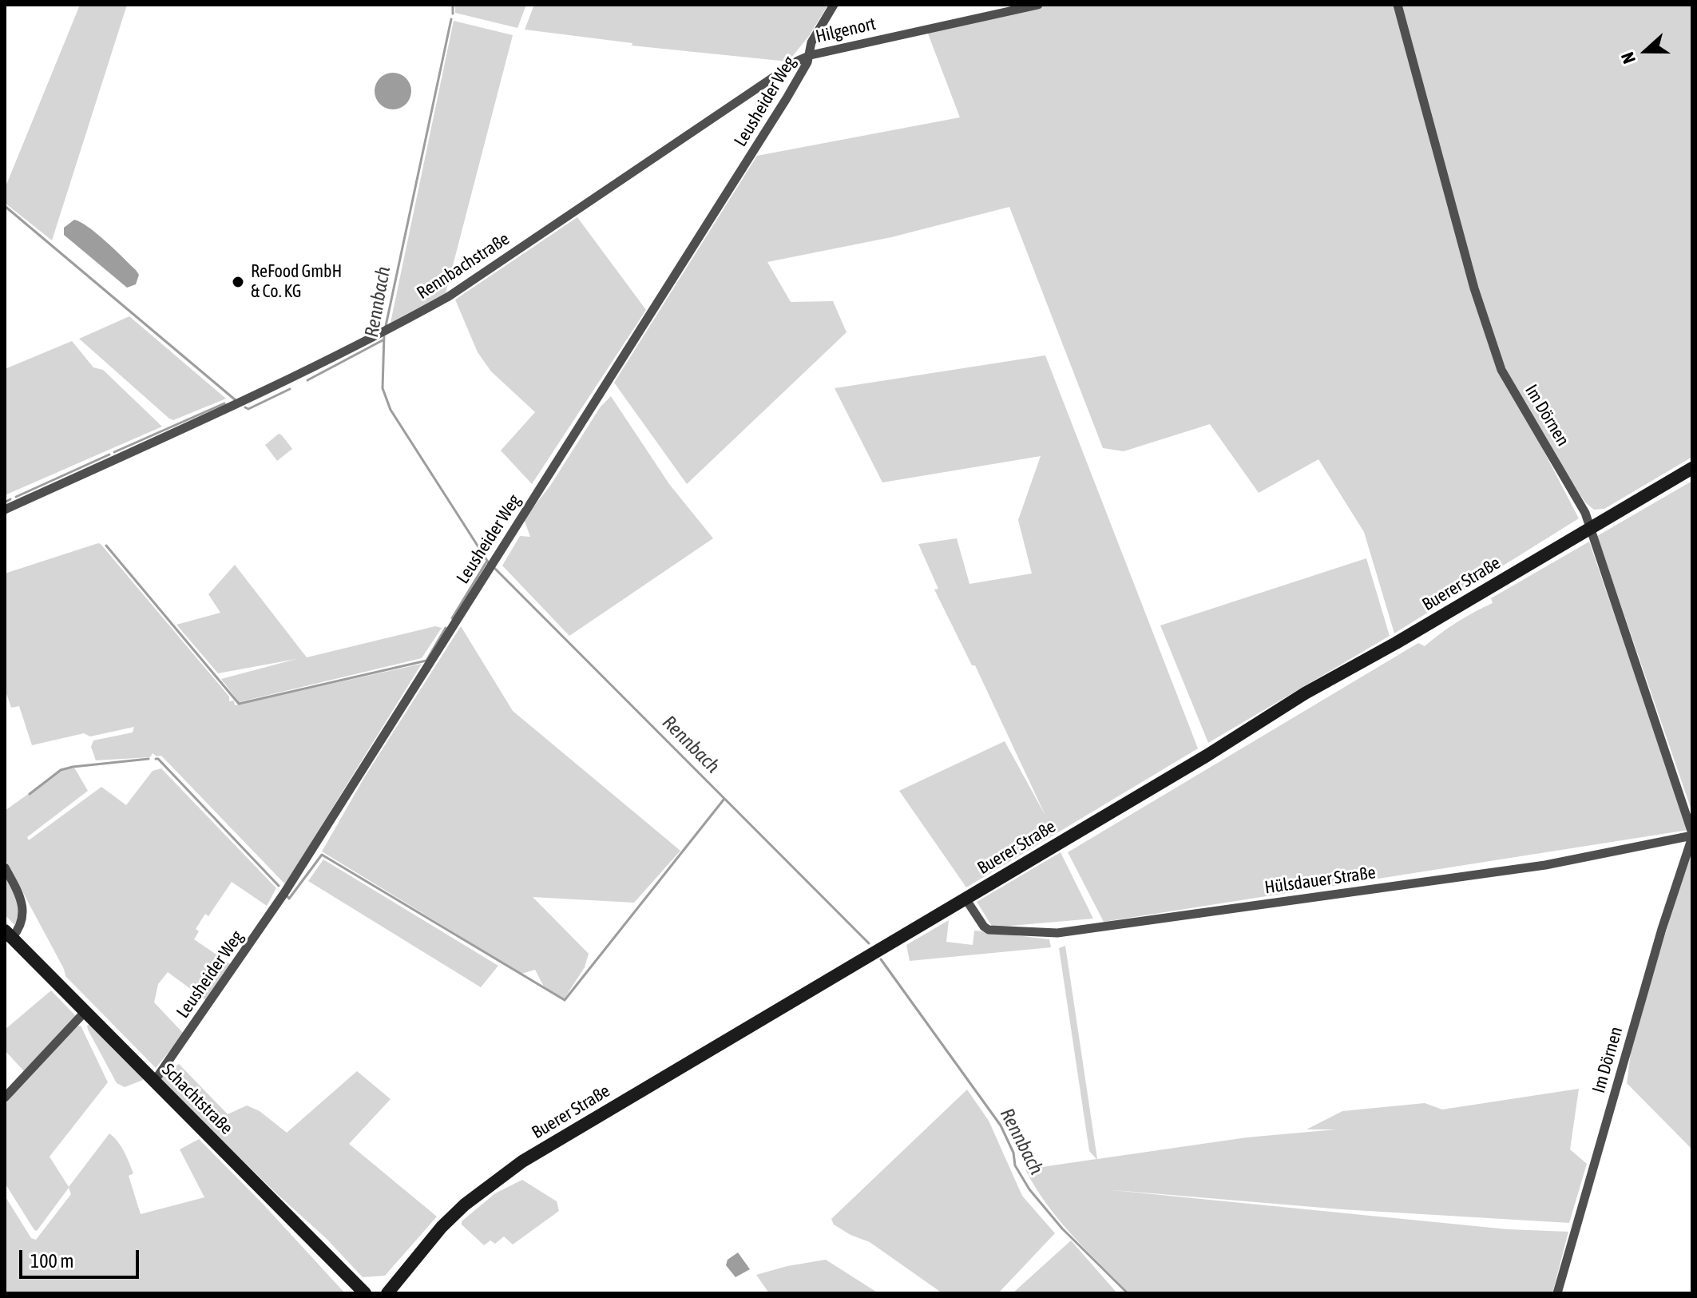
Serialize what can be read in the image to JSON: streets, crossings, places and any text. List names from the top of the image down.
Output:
{
  "streets": {
    "main road": ["Buerer Straße", "Schachtstraße"],
    "street": [
      "Hilgenort",
      "Leusheider Weg",
      "Rennbachstraße",
      "Im Dörnen",
      "Hülsdauer Straße"
    ]
  },
  "crossings": [
    ["Hilgenort", "Leusheider Weg"],
    ["Hilgenort", "Rennbachstraße"],
    ["Leusheider Weg", "Rennbachstraße"],
    ["Leusheider Weg", "Schachtstraße"],
    ["Im Dörnen", "Buerer Straße"],
    ["Im Dörnen", "Hülsdauer Straße"],
    ["Buerer Straße", "Hülsdauer Straße"]
  ],
  "water": ["Rennbach"],
  "places": ["ReFood GmbH & Co. KG"],
  "scale_bar": "100 m",
  "north": "left"
}
